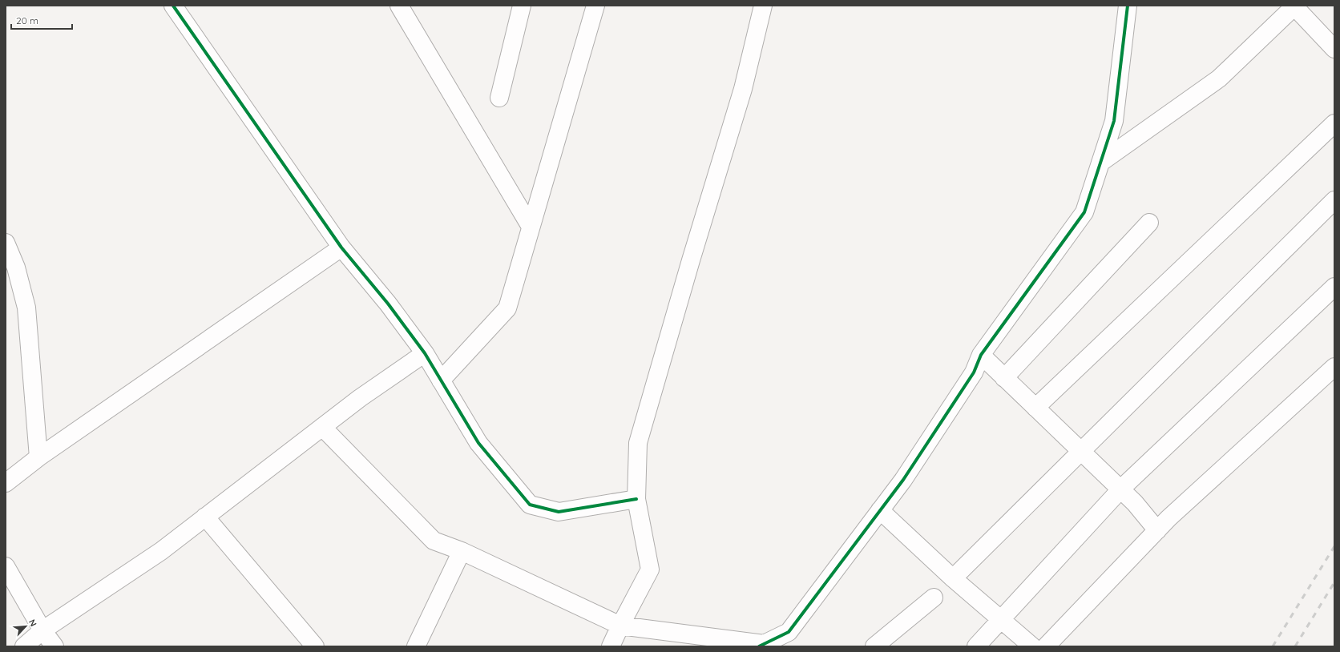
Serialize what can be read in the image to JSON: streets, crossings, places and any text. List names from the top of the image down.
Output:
{
  "scale_bar": "20 m",
  "north": "top right"
}
